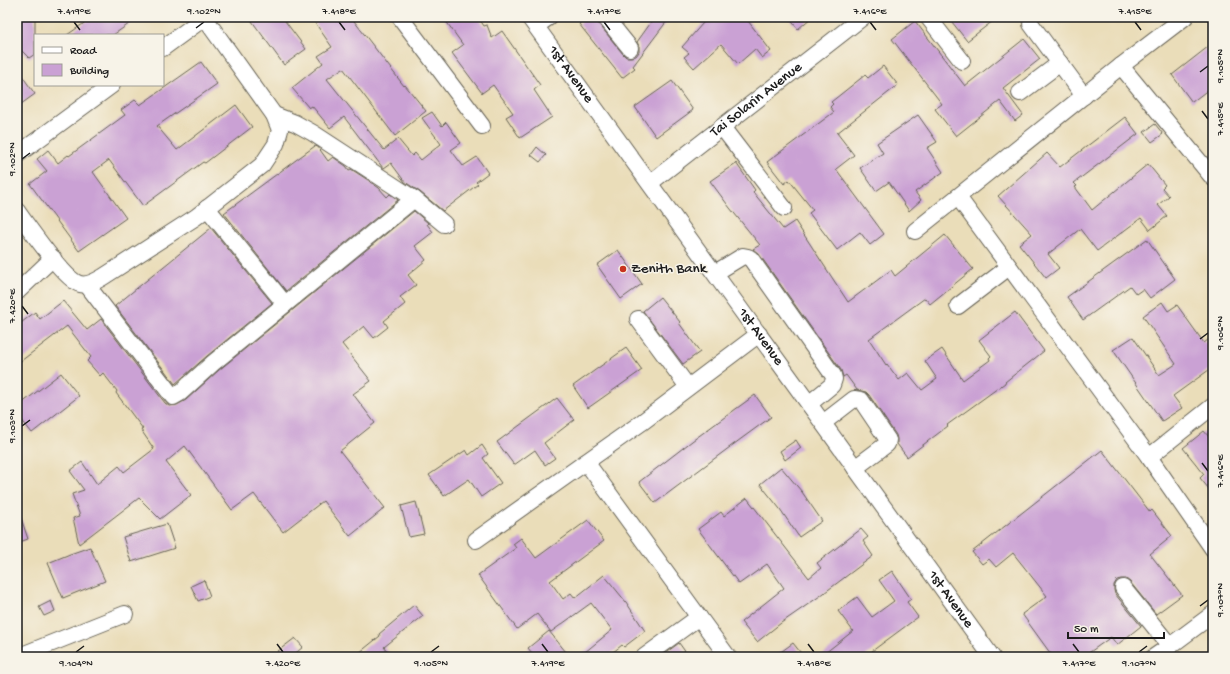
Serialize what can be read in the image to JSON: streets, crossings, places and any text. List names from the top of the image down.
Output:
{
  "streets": {
    "street": ["1st Avenue", "Tai Solarin Avenue"]
  },
  "crossings": [
    ["1st Avenue", "Tai Solarin Avenue"]
  ],
  "places": ["Zenith Bank"],
  "legend": ["Road", "Building"],
  "scale_bar": "50 m",
  "coordinates": [
    "7.419°E",
    "9.102°N",
    "7.418°E",
    "7.417°E",
    "7.416°E",
    "7.415°E",
    "9.105°N",
    "7.420°E",
    "9.106°N",
    "9.103°N",
    "9.107°N",
    "9.104°N"
  ]
}
